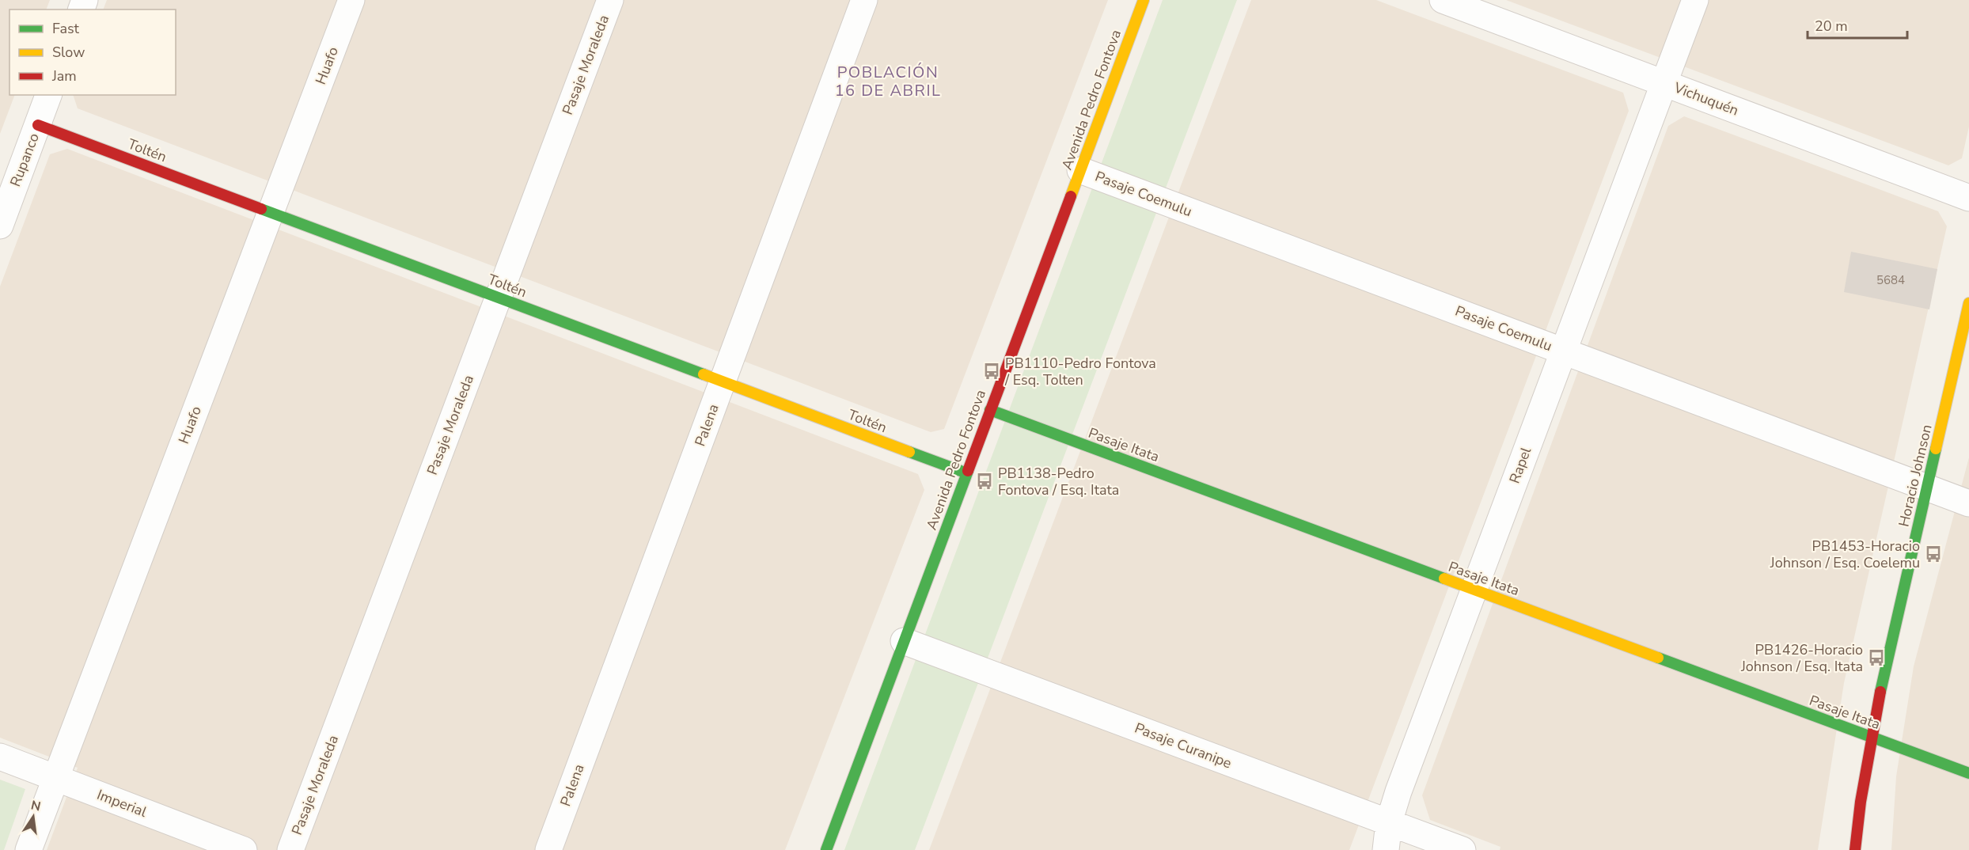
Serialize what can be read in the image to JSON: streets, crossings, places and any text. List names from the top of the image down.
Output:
{
  "streets": {
    "street": [
      "Pasaje Moraleda",
      "Huafo",
      "Vichuquén",
      "Avenida Pedro Fontova",
      "Toltén",
      "Rupanco",
      "Pasaje Coemulu",
      "Palena",
      "Pasaje Itata",
      "Rapel",
      "Horacio Johnson",
      "Pasaje Curanipe",
      "Imperial"
    ]
  },
  "crossings": [
    ["Pasaje Moraleda", "Toltén"],
    ["Huafo", "Toltén"],
    ["Huafo", "Imperial"],
    ["Vichuquén", "Rapel"],
    ["Avenida Pedro Fontova", "Toltén"],
    ["Avenida Pedro Fontova", "Pasaje Coemulu"],
    ["Avenida Pedro Fontova", "Pasaje Itata"],
    ["Avenida Pedro Fontova", "Pasaje Curanipe"],
    ["Toltén", "Rupanco"],
    ["Toltén", "Palena"],
    ["Pasaje Coemulu", "Rapel"],
    ["Pasaje Coemulu", "Horacio Johnson"],
    ["Pasaje Itata", "Rapel"],
    ["Pasaje Itata", "Horacio Johnson"],
    ["Rapel", "Pasaje Curanipe"]
  ],
  "districts": ["POBLACIÓN 16 DE ABRIL"],
  "places": {
    "bus stop": [
      "PB1110-Pedro Fontova / Esq. Tolten",
      "PB1138-Pedro Fontova / Esq. Itata",
      "PB1453-Horacio Johnson / Esq. Coelemu",
      "PB1426-Horacio Johnson / Esq. Itata"
    ]
  },
  "house_numbers": ["5684"],
  "legend": ["Fast", "Slow", "Jam"],
  "scale_bar": "20 m",
  "north": "top"
}
